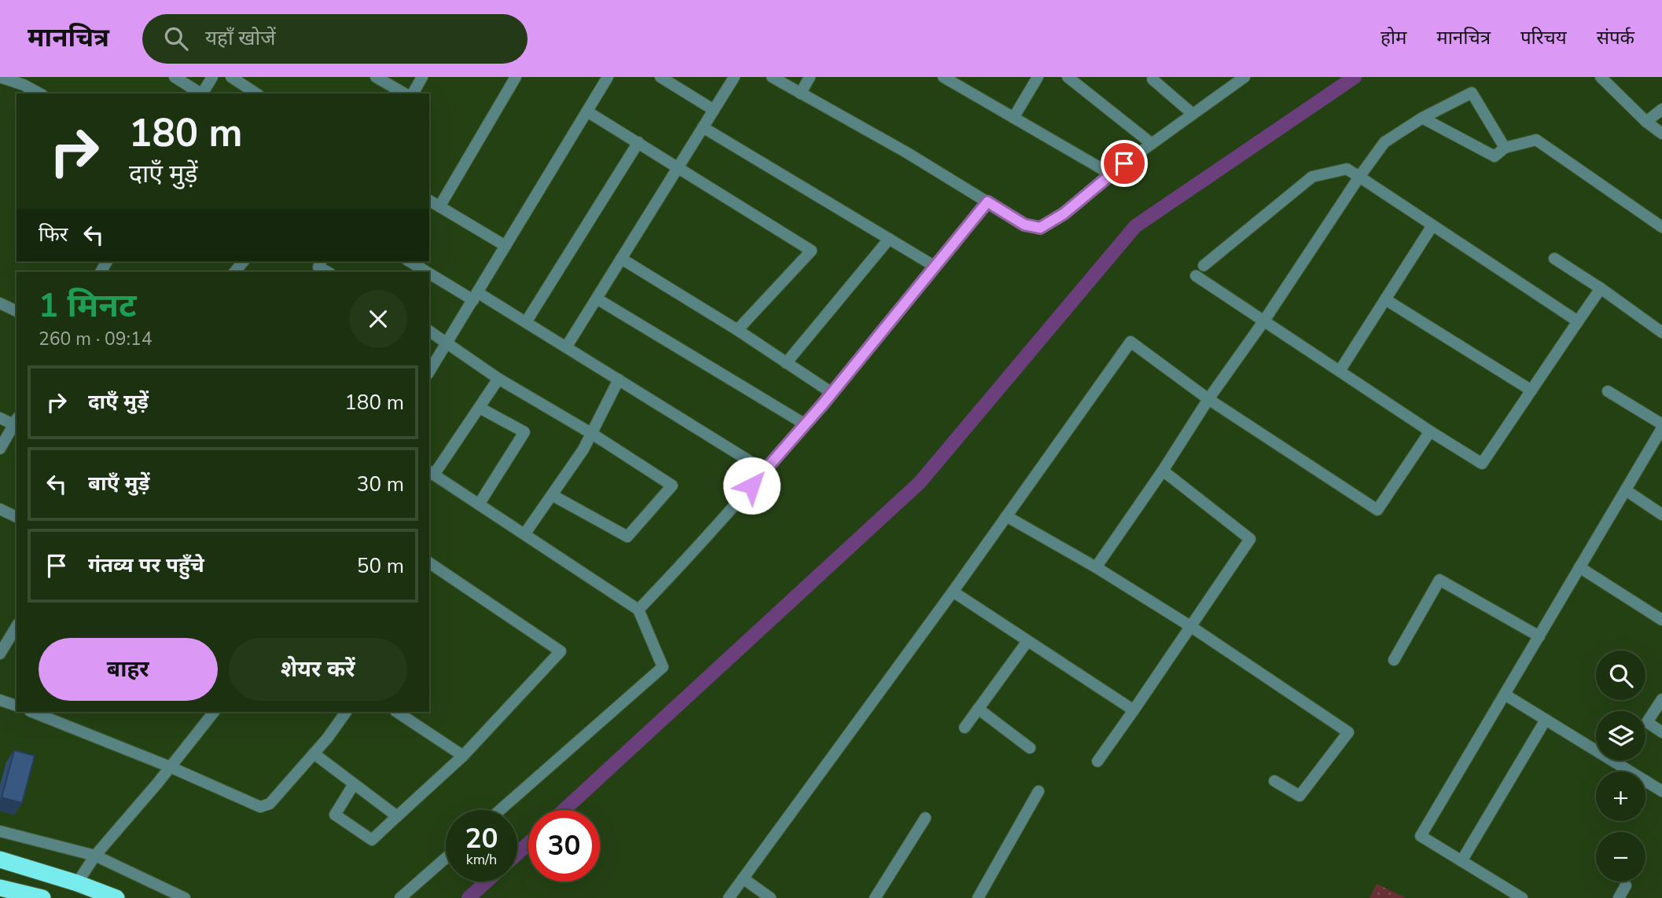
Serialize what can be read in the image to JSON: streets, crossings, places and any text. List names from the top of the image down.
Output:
{
  "page": {
    "header": "मानचित्र",
    "search": "यहाँ खोजें",
    "nav": [
      "होम",
      "मानचित्र",
      "परिचय",
      "संपर्क"
    ],
    "turn": ["180 m", "दाएँ मुड़ें"],
    "then": "फिर",
    "heading": ["1 मिनट", "260 m · 09:14"],
    "list": [
      {
        "name": "दाएँ मुड़ें",
        "value": "180 m"
      },
      {
        "name": "बाएँ मुड़ें",
        "value": "30 m"
      },
      {
        "name": "गंतव्य पर पहुँचे",
        "value": "50 m"
      }
    ],
    "buttons": ["बाहर", "शेयर करें"],
    "map_buttons": ["+", "−"],
    "speed": "20 km/h",
    "limit": "30"
  }
}
